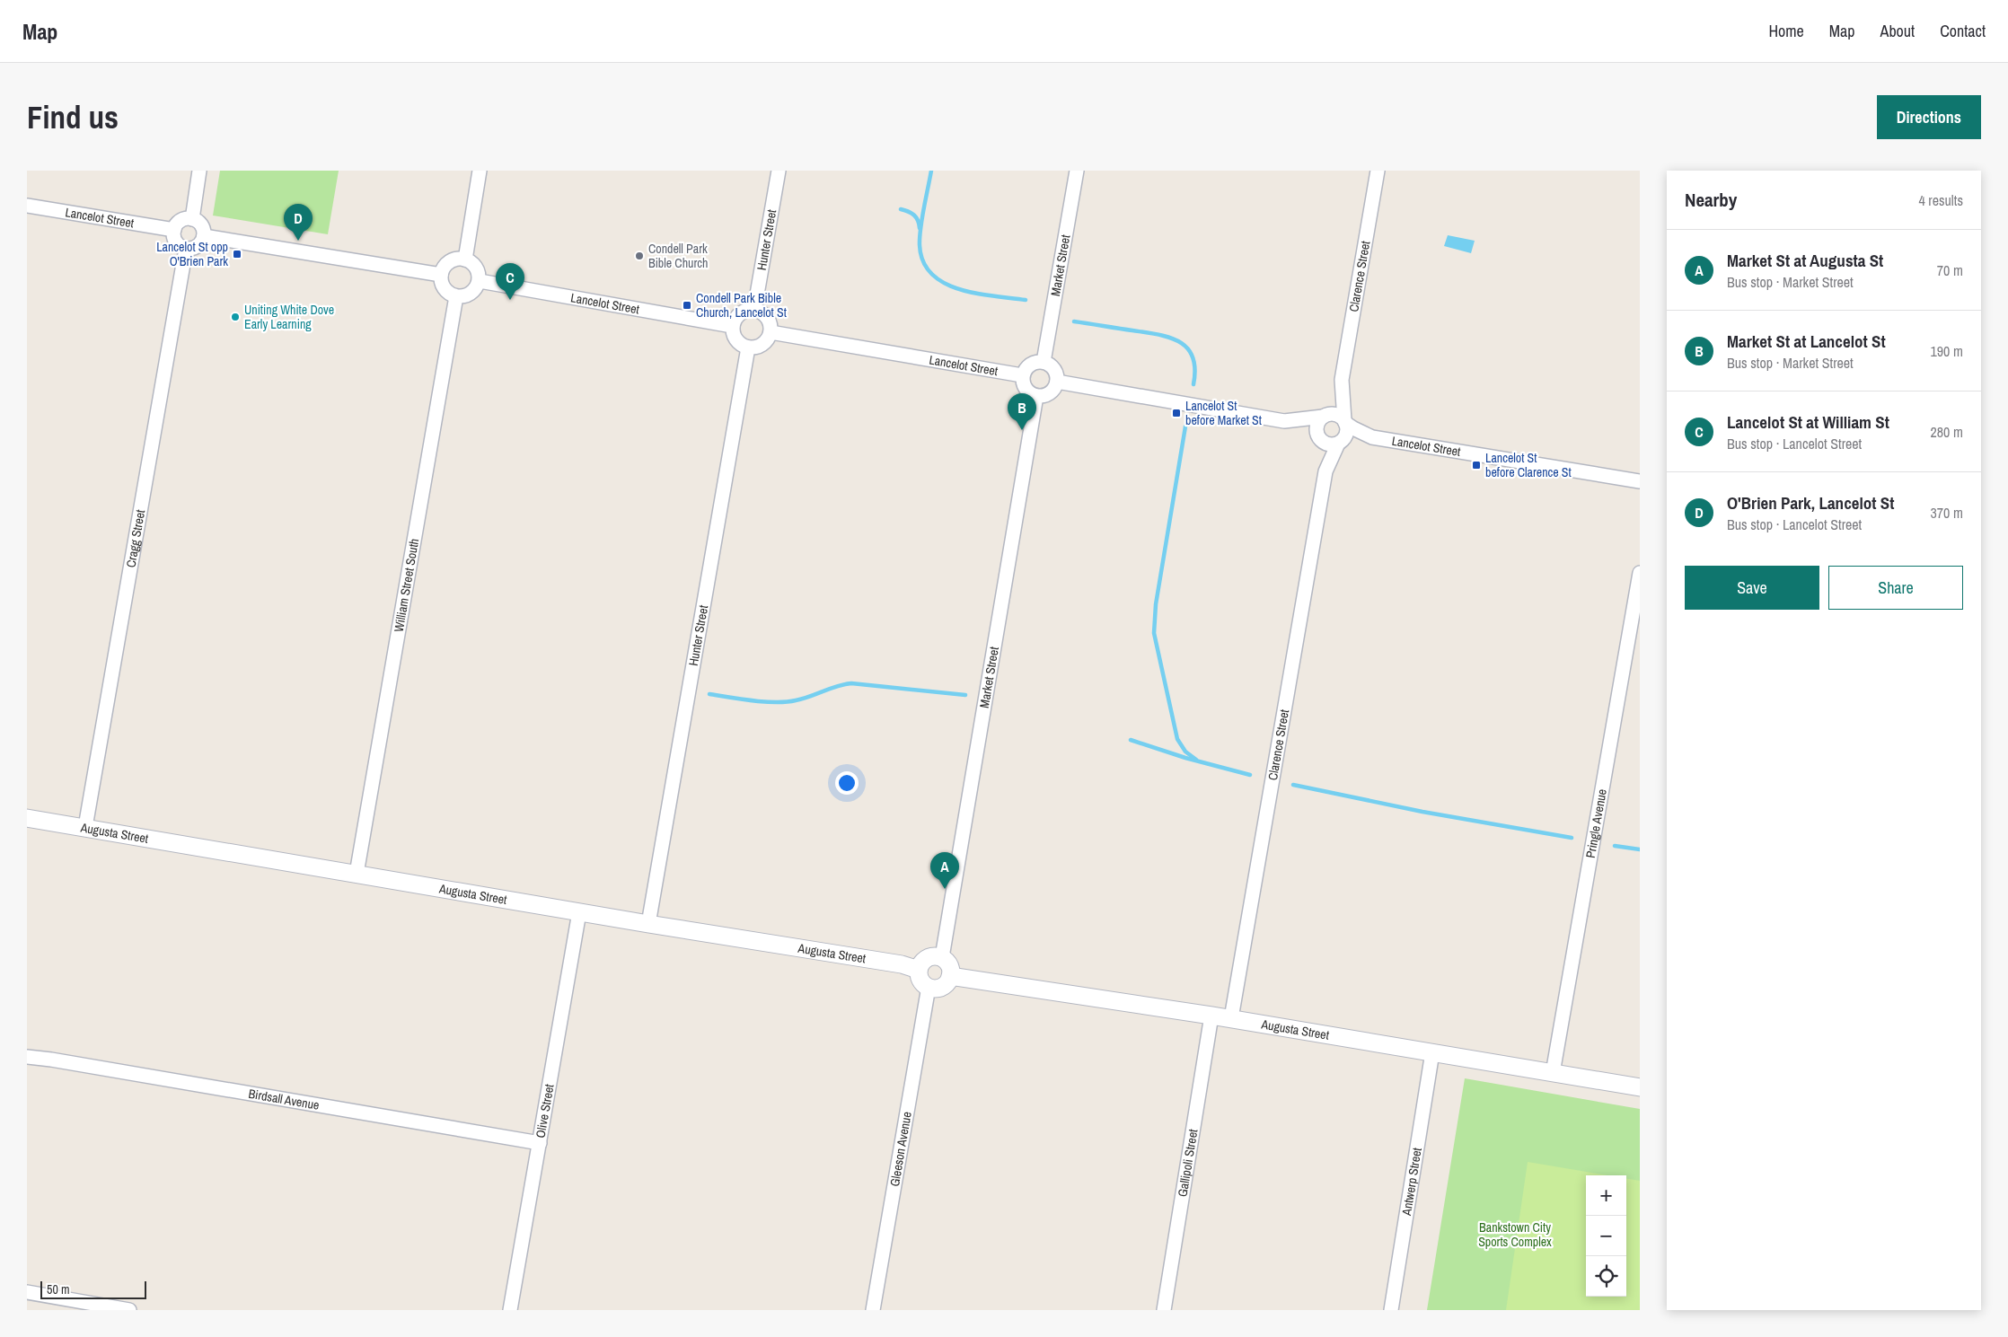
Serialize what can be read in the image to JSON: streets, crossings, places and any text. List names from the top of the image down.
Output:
{
  "streets": {
    "street": [
      "Lancelot Street",
      "Hunter Street",
      "Market Street",
      "Clarence Street",
      "Cragg Street",
      "William Street South",
      "Pringle Avenue",
      "Augusta Street",
      "Birdsall Avenue",
      "Olive Street",
      "Gleeson Avenue",
      "Gallipoli Street",
      "Antwerp Street"
    ]
  },
  "crossings": [
    ["Lancelot Street", "Hunter Street"],
    ["Lancelot Street", "Market Street"],
    ["Lancelot Street", "Clarence Street"],
    ["Lancelot Street", "Cragg Street"],
    ["Lancelot Street", "William Street South"],
    ["Hunter Street", "Augusta Street"],
    ["Market Street", "Augusta Street"],
    ["Market Street", "Gleeson Avenue"],
    ["Clarence Street", "Augusta Street"],
    ["Cragg Street", "Augusta Street"],
    ["William Street South", "Augusta Street"],
    ["Pringle Avenue", "Augusta Street"],
    ["Augusta Street", "Olive Street"],
    ["Augusta Street", "Gleeson Avenue"],
    ["Augusta Street", "Gallipoli Street"],
    ["Augusta Street", "Antwerp Street"],
    ["Birdsall Avenue", "Olive Street"]
  ],
  "parks": ["Bankstown City Sports Complex"],
  "places": {
    "transit": [
      "Lancelot St opp O'Brien Park",
      "Condell Park Bible Church, Lancelot St",
      "Lancelot St before Market St",
      "Lancelot St before Clarence St"
    ],
    "other": ["Condell Park Bible Church", "Uniting White Dove Early Learning"]
  },
  "scale_bar": "50 m",
  "page": {
    "header": "Map",
    "nav": [
      "Home",
      "Map",
      "About",
      "Contact"
    ],
    "buttons": [
      "Directions",
      ["Save", "Share"]
    ],
    "title": "Find us",
    "heading": ["Nearby", "4 results"],
    "pins": [
      "D",
      "C",
      "B",
      "A"
    ],
    "list": [
      {
        "mark": "A",
        "name": "Market St at Augusta St",
        "note": "Bus stop · Market Street",
        "value": "70 m"
      },
      {
        "mark": "B",
        "name": "Market St at Lancelot St",
        "note": "Bus stop · Market Street",
        "value": "190 m"
      },
      {
        "mark": "C",
        "name": "Lancelot St at William St",
        "note": "Bus stop · Lancelot Street",
        "value": "280 m"
      },
      {
        "mark": "D",
        "name": "O'Brien Park, Lancelot St",
        "note": "Bus stop · Lancelot Street",
        "value": "370 m"
      }
    ],
    "map_buttons": ["+", "−"],
    "scale": "50 m"
  }
}
